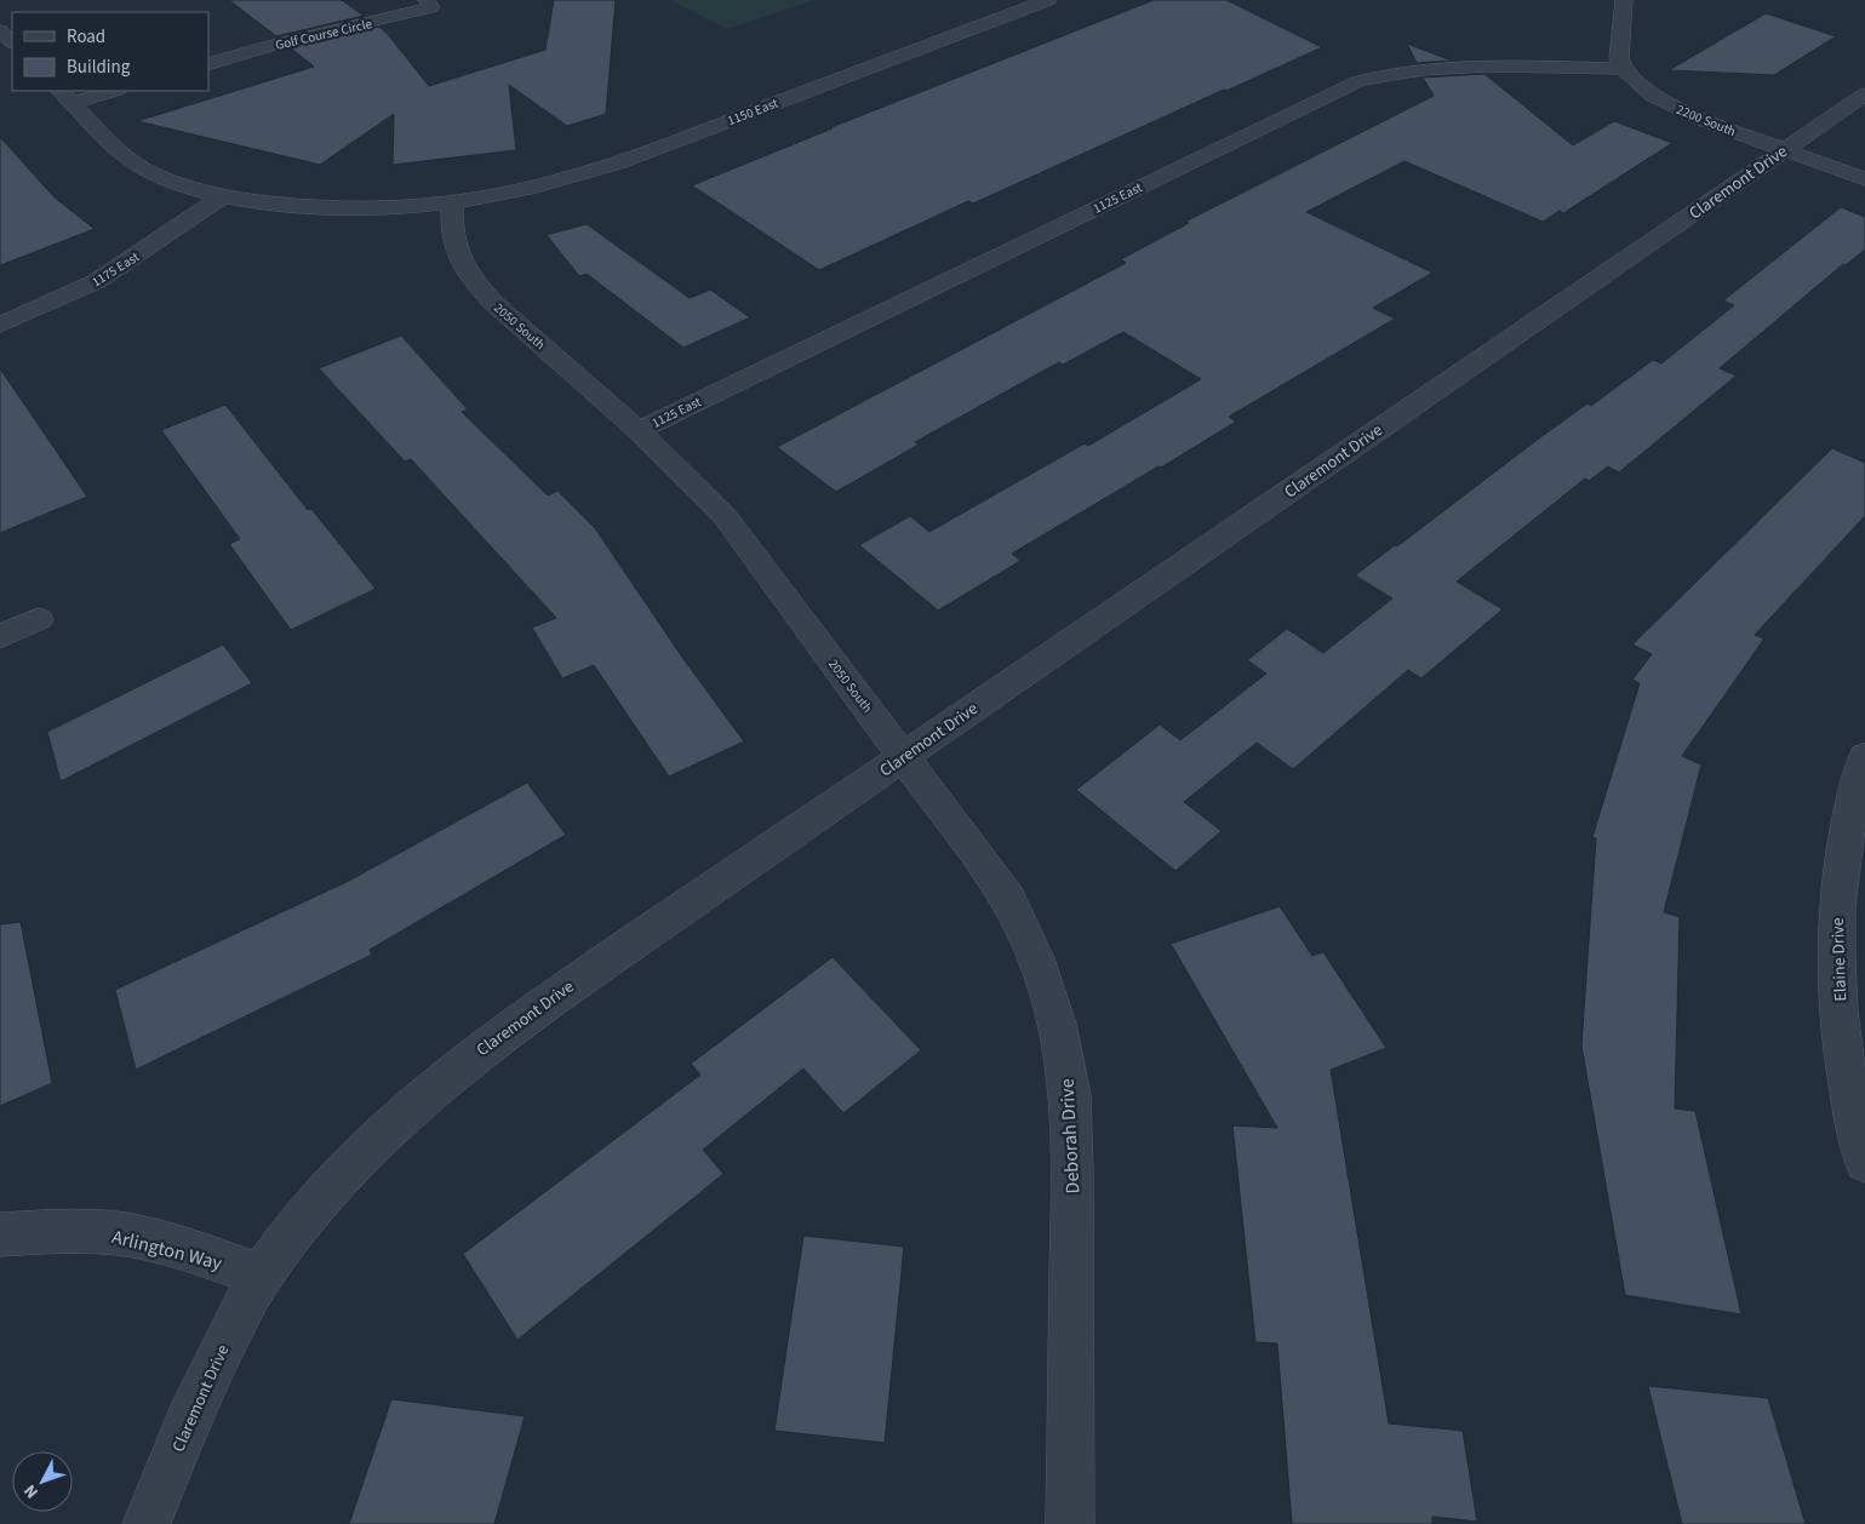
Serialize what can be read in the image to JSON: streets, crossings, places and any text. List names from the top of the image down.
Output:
{
  "streets": {
    "street": [
      "Golf Course Circle",
      "1150 East",
      "2200 South",
      "Claremont Drive",
      "1125 East",
      "1175 East",
      "2050 South",
      "Elaine Drive",
      "Deborah Drive",
      "Arlington Way"
    ]
  },
  "crossings": [
    ["1150 East", "2050 South"],
    ["2200 South", "Claremont Drive"],
    ["2200 South", "1125 East"],
    ["Claremont Drive", "2050 South"],
    ["Claremont Drive", "Deborah Drive"],
    ["Claremont Drive", "Arlington Way"],
    ["1125 East", "2050 South"],
    ["2050 South", "Deborah Drive"]
  ],
  "legend": ["Road", "Building"],
  "north": "bottom left"
}
